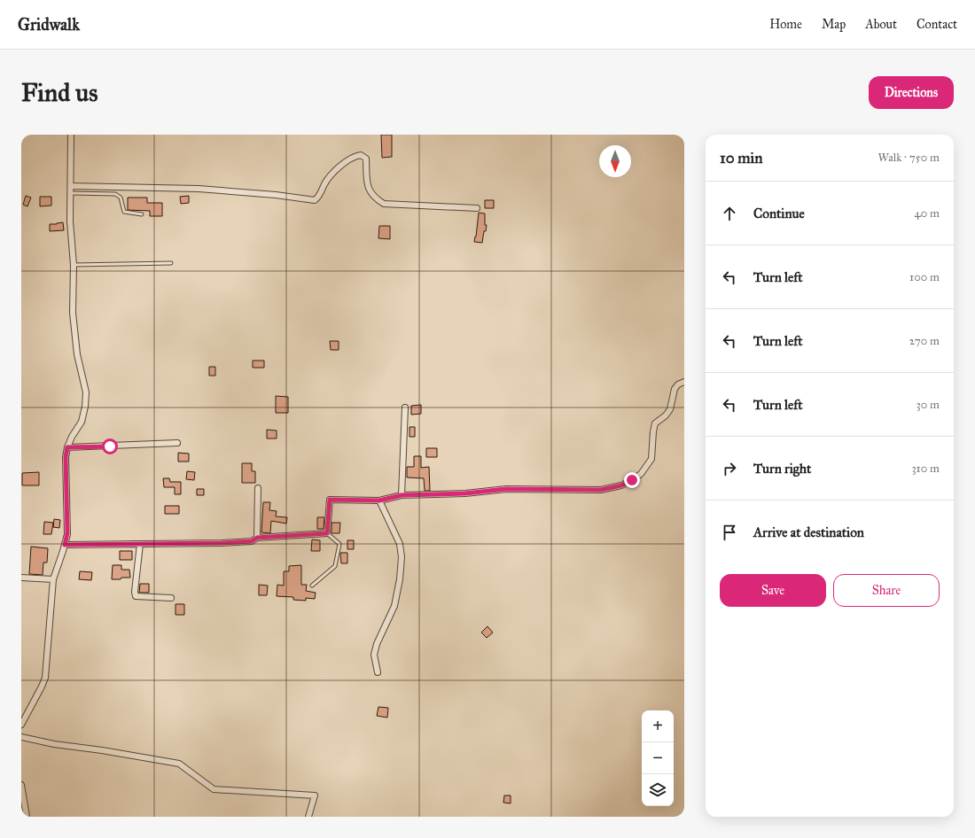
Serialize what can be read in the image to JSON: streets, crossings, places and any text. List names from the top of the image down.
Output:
{
  "north": "bottom",
  "page": {
    "header": "Gridwalk",
    "nav": [
      "Home",
      "Map",
      "About",
      "Contact"
    ],
    "buttons": [
      "Directions",
      ["Save", "Share"]
    ],
    "title": "Find us",
    "heading": ["10 min", "Walk · 750 m"],
    "list": [
      ["Continue", "40 m"],
      ["Turn left", "100 m"],
      ["Turn left", "270 m"],
      ["Turn left", "30 m"],
      ["Turn right", "310 m"],
      "Arrive at destination"
    ],
    "map_buttons": ["+", "−"]
  }
}
